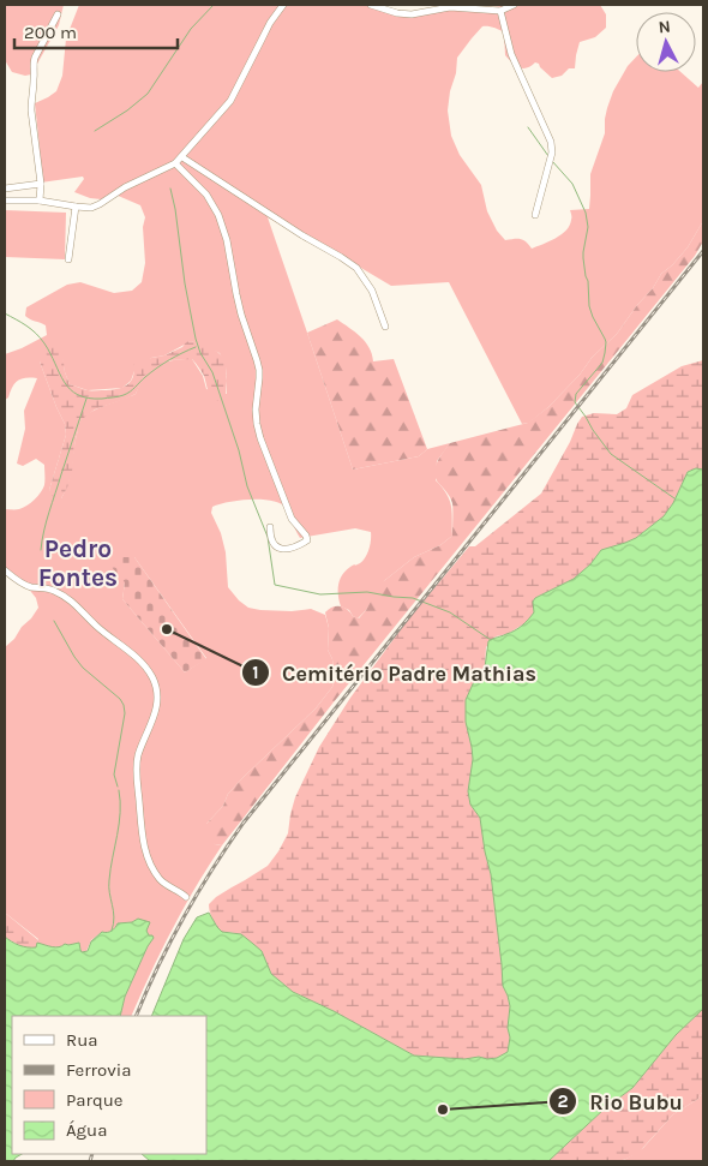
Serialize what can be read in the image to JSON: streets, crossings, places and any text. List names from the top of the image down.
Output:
{
  "districts": ["Pedro Fontes"],
  "places": ["Cemitério Padre Mathias", "Rio Bubu"],
  "legend": [
    "Rua",
    "Ferrovia",
    "Parque",
    "Água"
  ],
  "scale_bar": "200 m",
  "north": "top"
}
